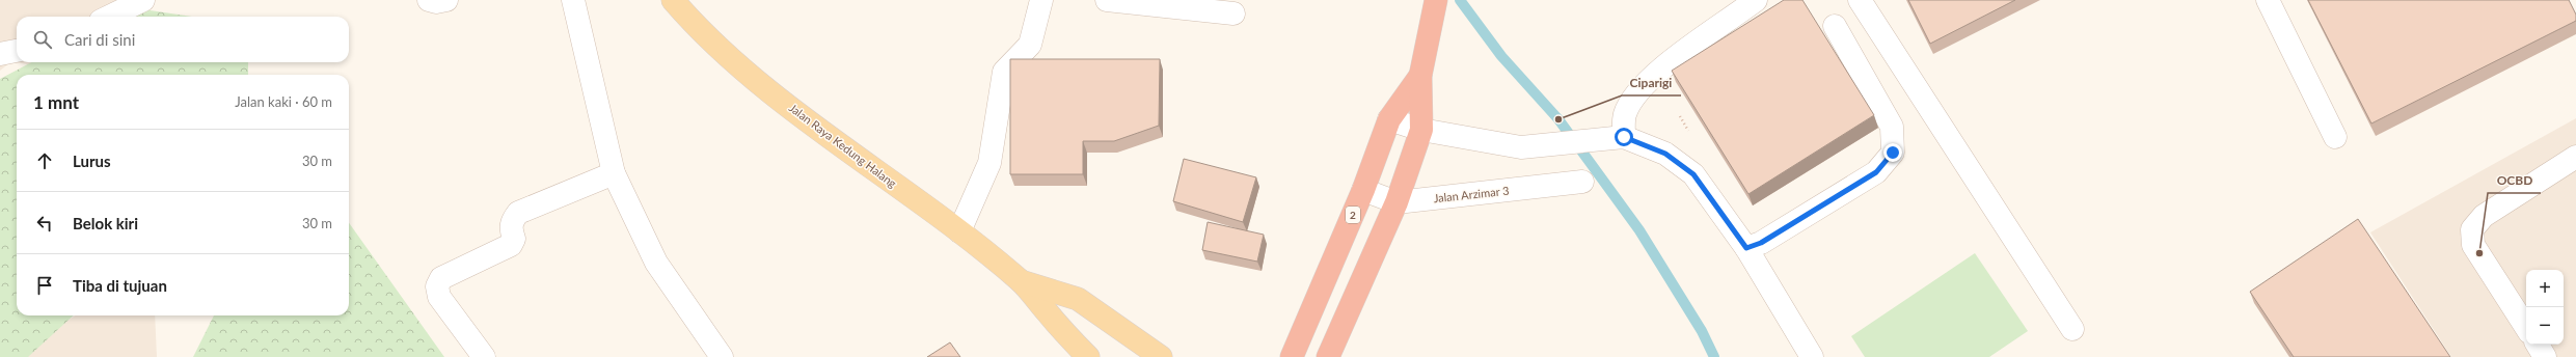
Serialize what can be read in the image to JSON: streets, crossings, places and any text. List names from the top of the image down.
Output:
{
  "streets": {
    "highway": ["2"],
    "main road": ["Jalan Raya Kedung Halang"],
    "street": ["Jalan Arzimar 3"]
  },
  "crossings": [
    ["Jalan Arzimar 3", "2"]
  ],
  "places": ["Ciparigi", "OCBD"],
  "page": {
    "search": "Cari di sini",
    "heading": ["1 mnt", "Jalan kaki · 60 m"],
    "list": [
      ["Lurus", "30 m"],
      ["Belok kiri", "30 m"],
      "Tiba di tujuan"
    ],
    "map_buttons": ["+", "−"]
  }
}
